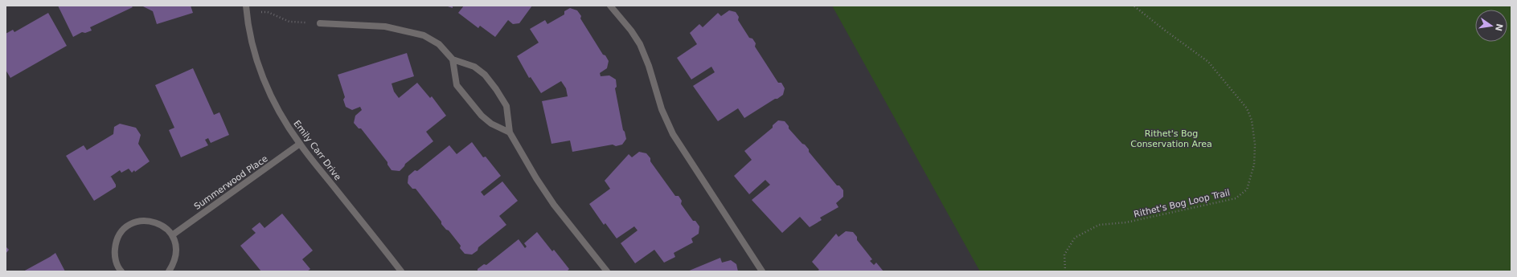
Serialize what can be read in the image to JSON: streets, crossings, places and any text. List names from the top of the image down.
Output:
{
  "streets": {
    "street": ["Emily Carr Drive", "Summerwood Place"],
    "path": ["Rithet's Bog Loop Trail"]
  },
  "crossings": [
    ["Emily Carr Drive", "Summerwood Place"]
  ],
  "parks": ["Rithet's Bog Conservation Area"],
  "north": "right"
}
